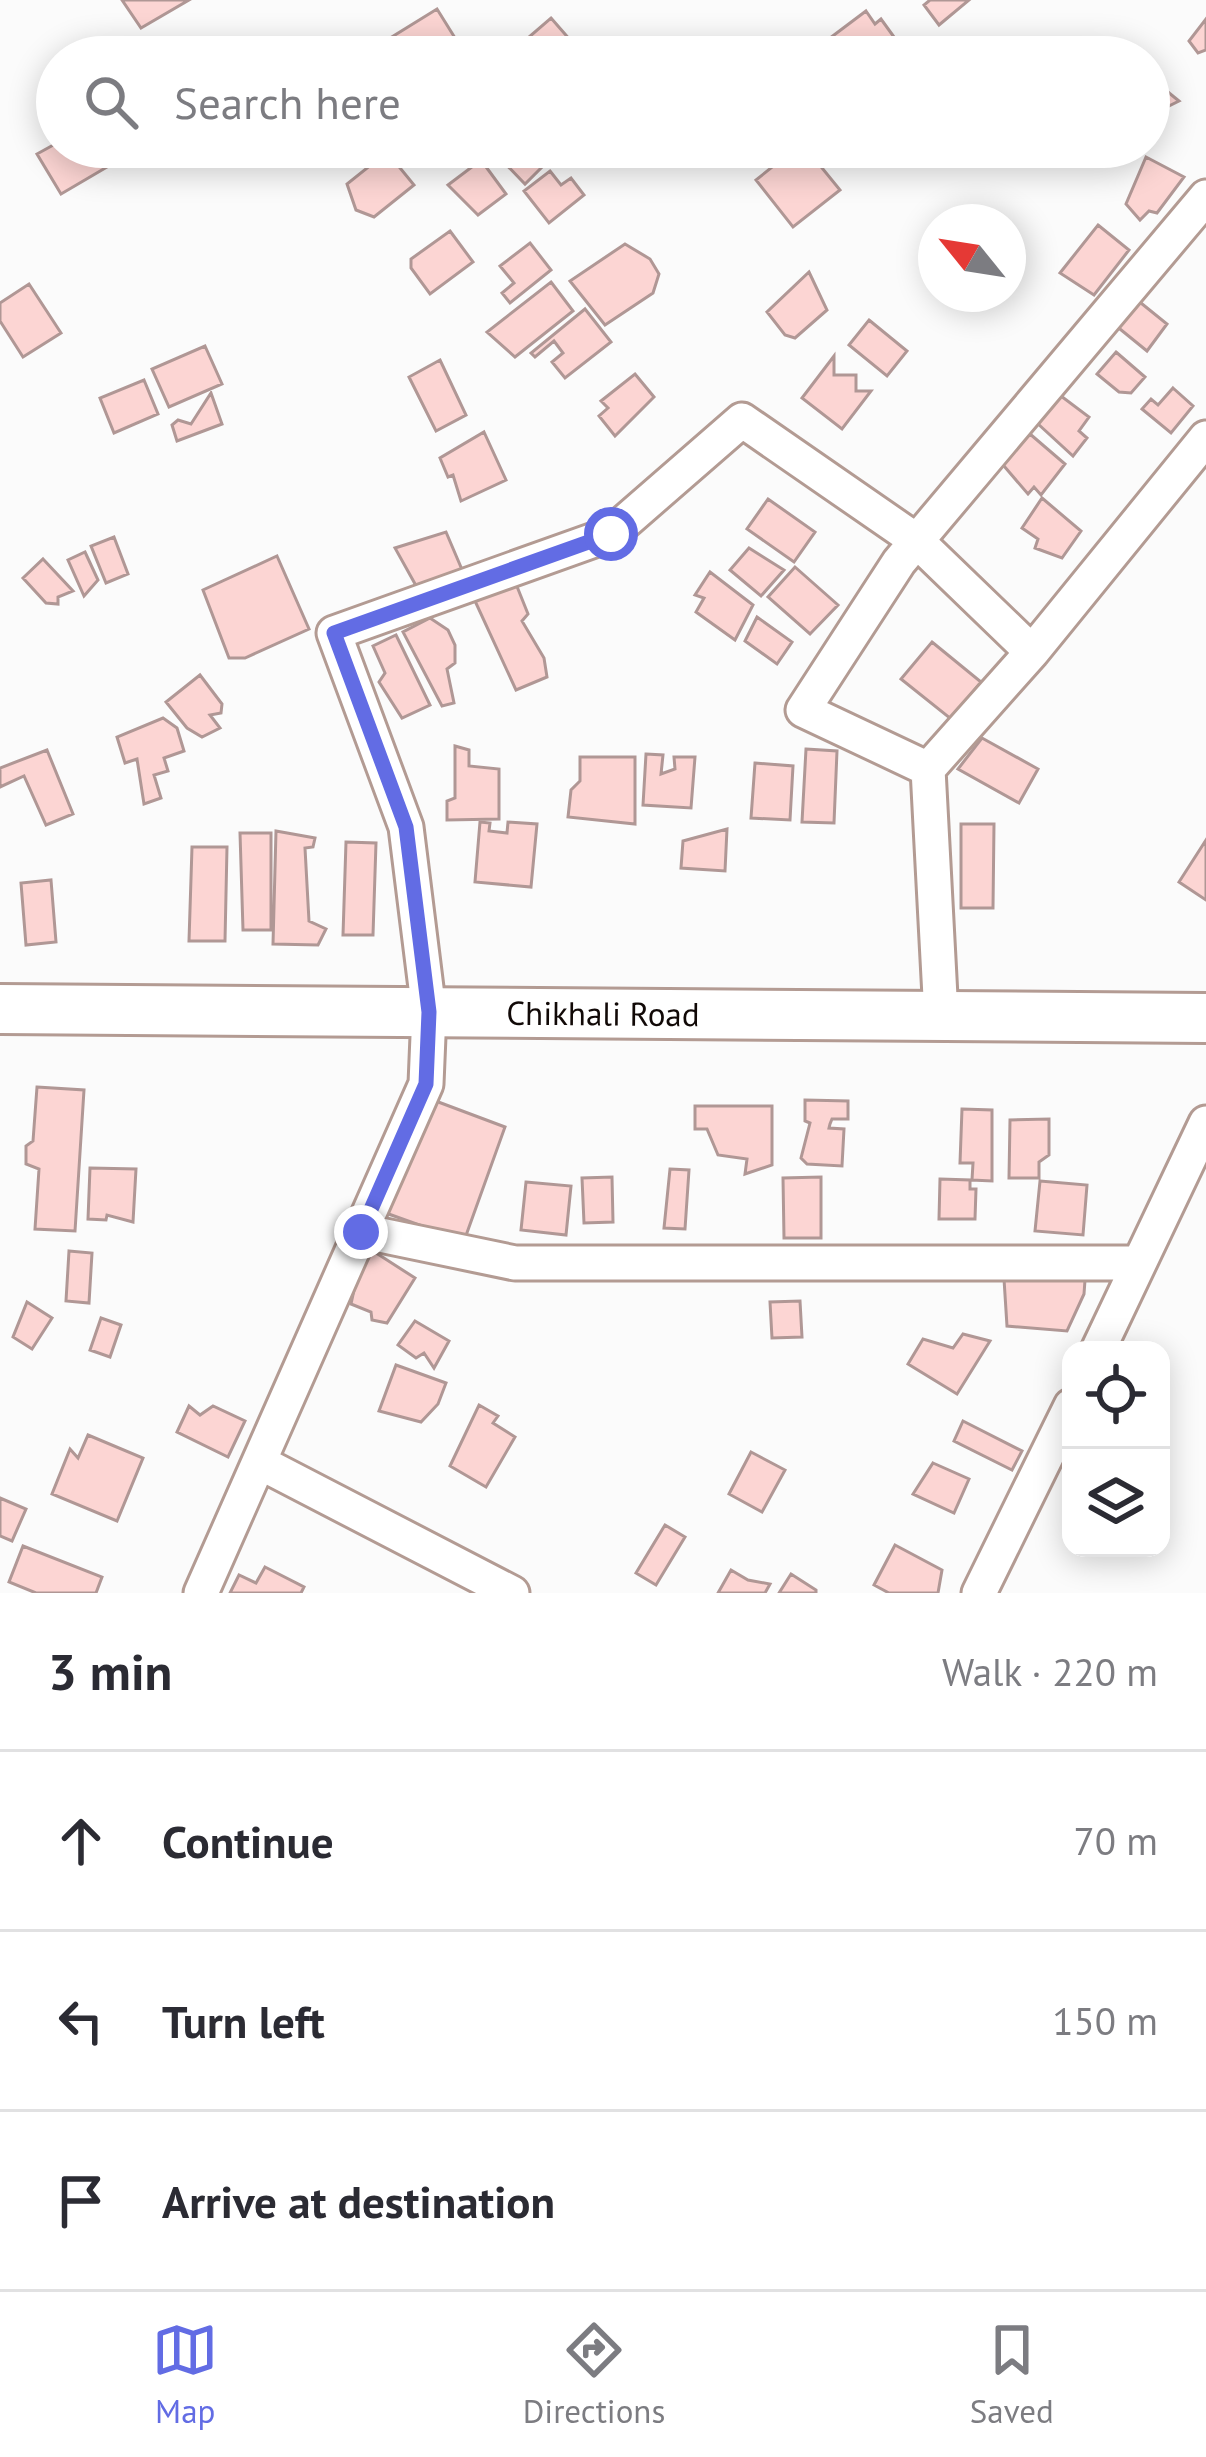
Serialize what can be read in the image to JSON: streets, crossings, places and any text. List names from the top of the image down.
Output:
{
  "streets": {
    "highway": ["Chikhali Road"]
  },
  "north": "top left",
  "page": {
    "search": "Search here",
    "heading": ["3 min", "Walk · 220 m"],
    "list": [
      ["Continue", "70 m"],
      ["Turn left", "150 m"],
      "Arrive at destination"
    ],
    "nav": ["Map", "Directions", "Saved"]
  }
}
